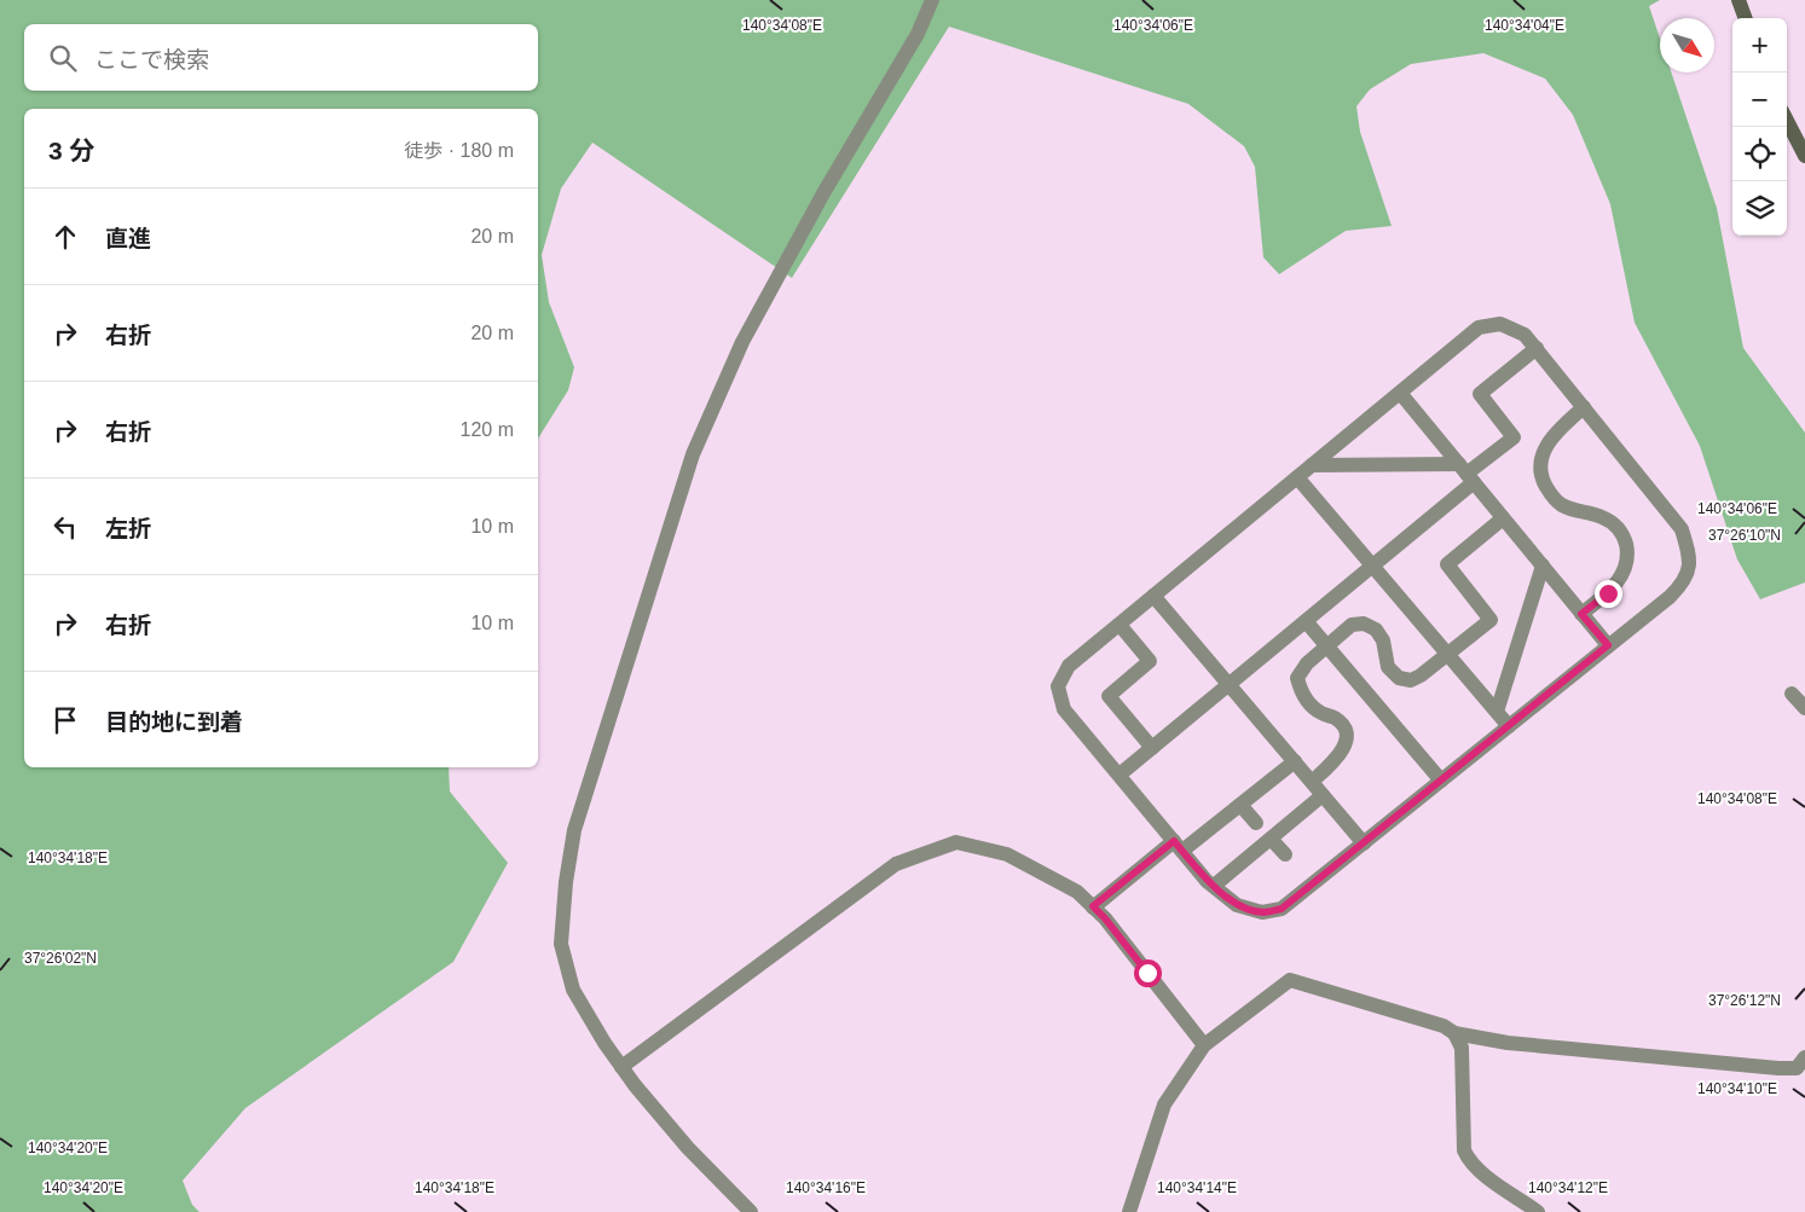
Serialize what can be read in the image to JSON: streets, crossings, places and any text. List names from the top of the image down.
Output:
{
  "north": "bottom right",
  "page": {
    "map_buttons": ["+", "−"],
    "search": "ここで検索",
    "heading": ["3 分", "徒歩 · 180 m"],
    "list": [
      ["直進", "20 m"],
      ["右折", "20 m"],
      ["右折", "120 m"],
      ["左折", "10 m"],
      ["右折", "10 m"],
      "目的地に到着"
    ]
  },
  "coordinates": [
    "140°34'08\"E",
    "140°34'06\"E",
    "140°34'04\"E",
    "37°26'10\"N",
    "140°34'18\"E",
    "37°26'02\"N",
    "37°26'12\"N",
    "140°34'10\"E",
    "140°34'20\"E",
    "140°34'16\"E",
    "140°34'14\"E",
    "140°34'12\"E"
  ]
}
